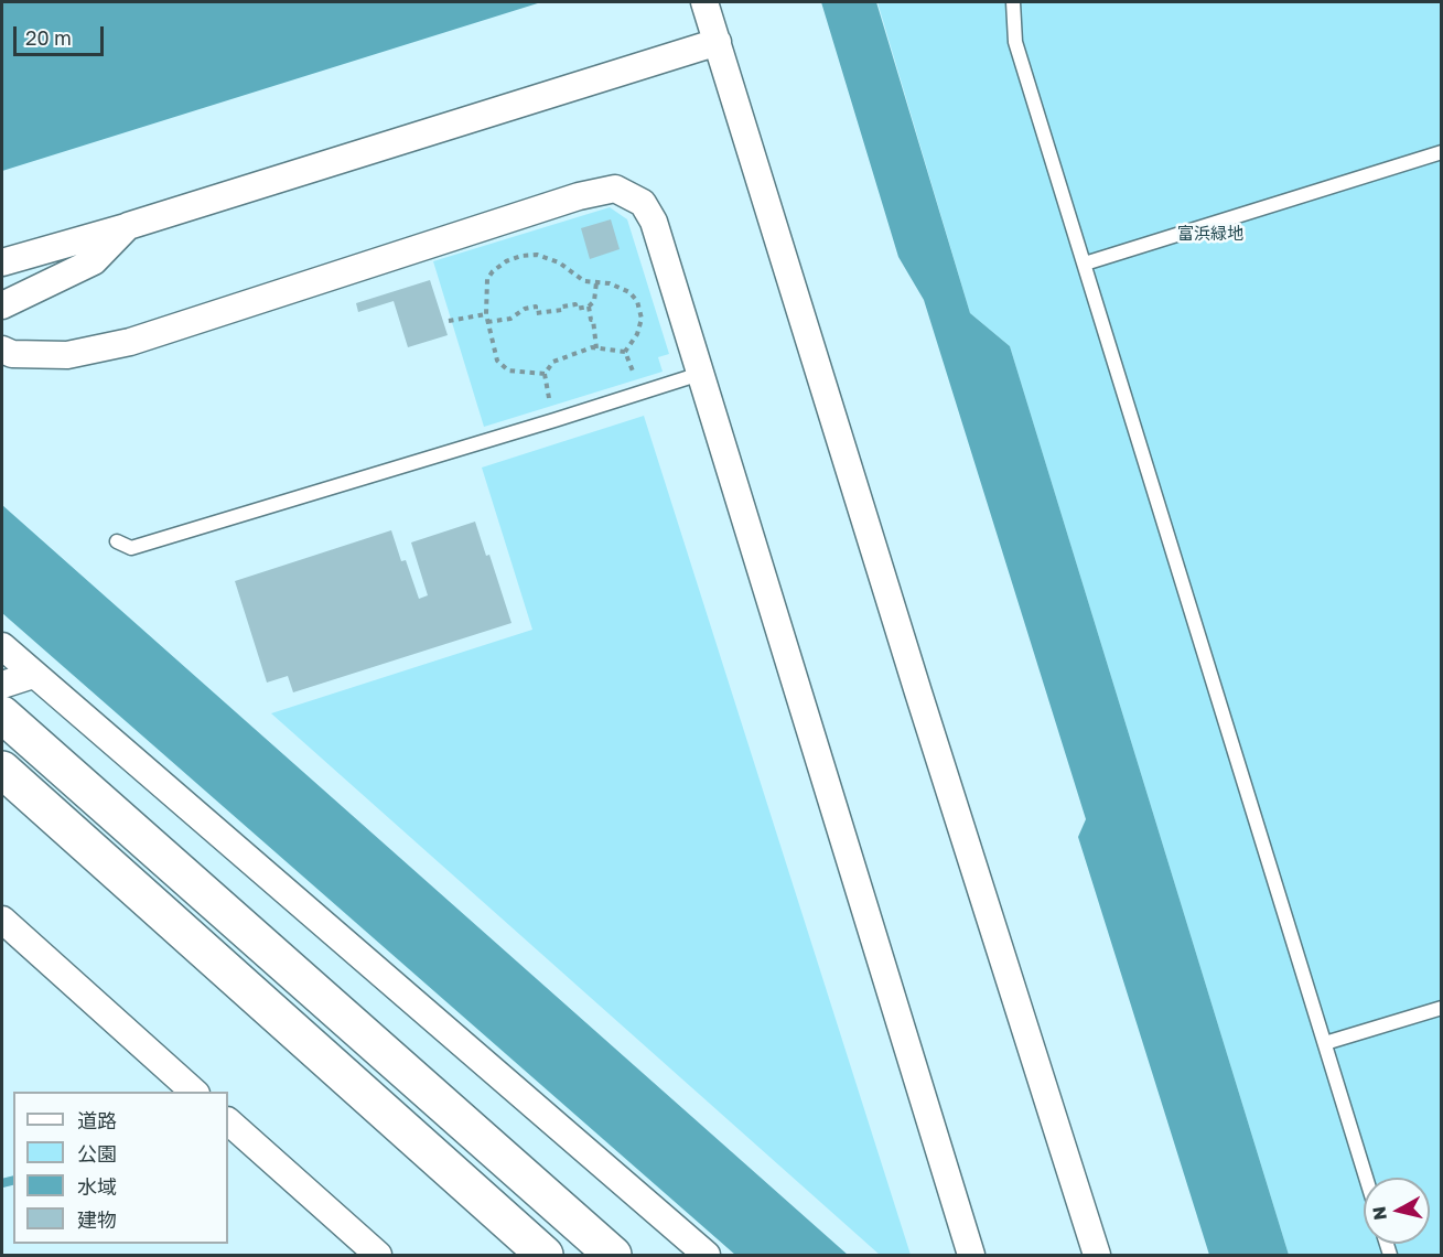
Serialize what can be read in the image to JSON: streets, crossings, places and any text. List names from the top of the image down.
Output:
{
  "parks": ["富浜緑地"],
  "legend": [
    "道路",
    "公園",
    "水域",
    "建物"
  ],
  "scale_bar": "20 m",
  "north": "left"
}
